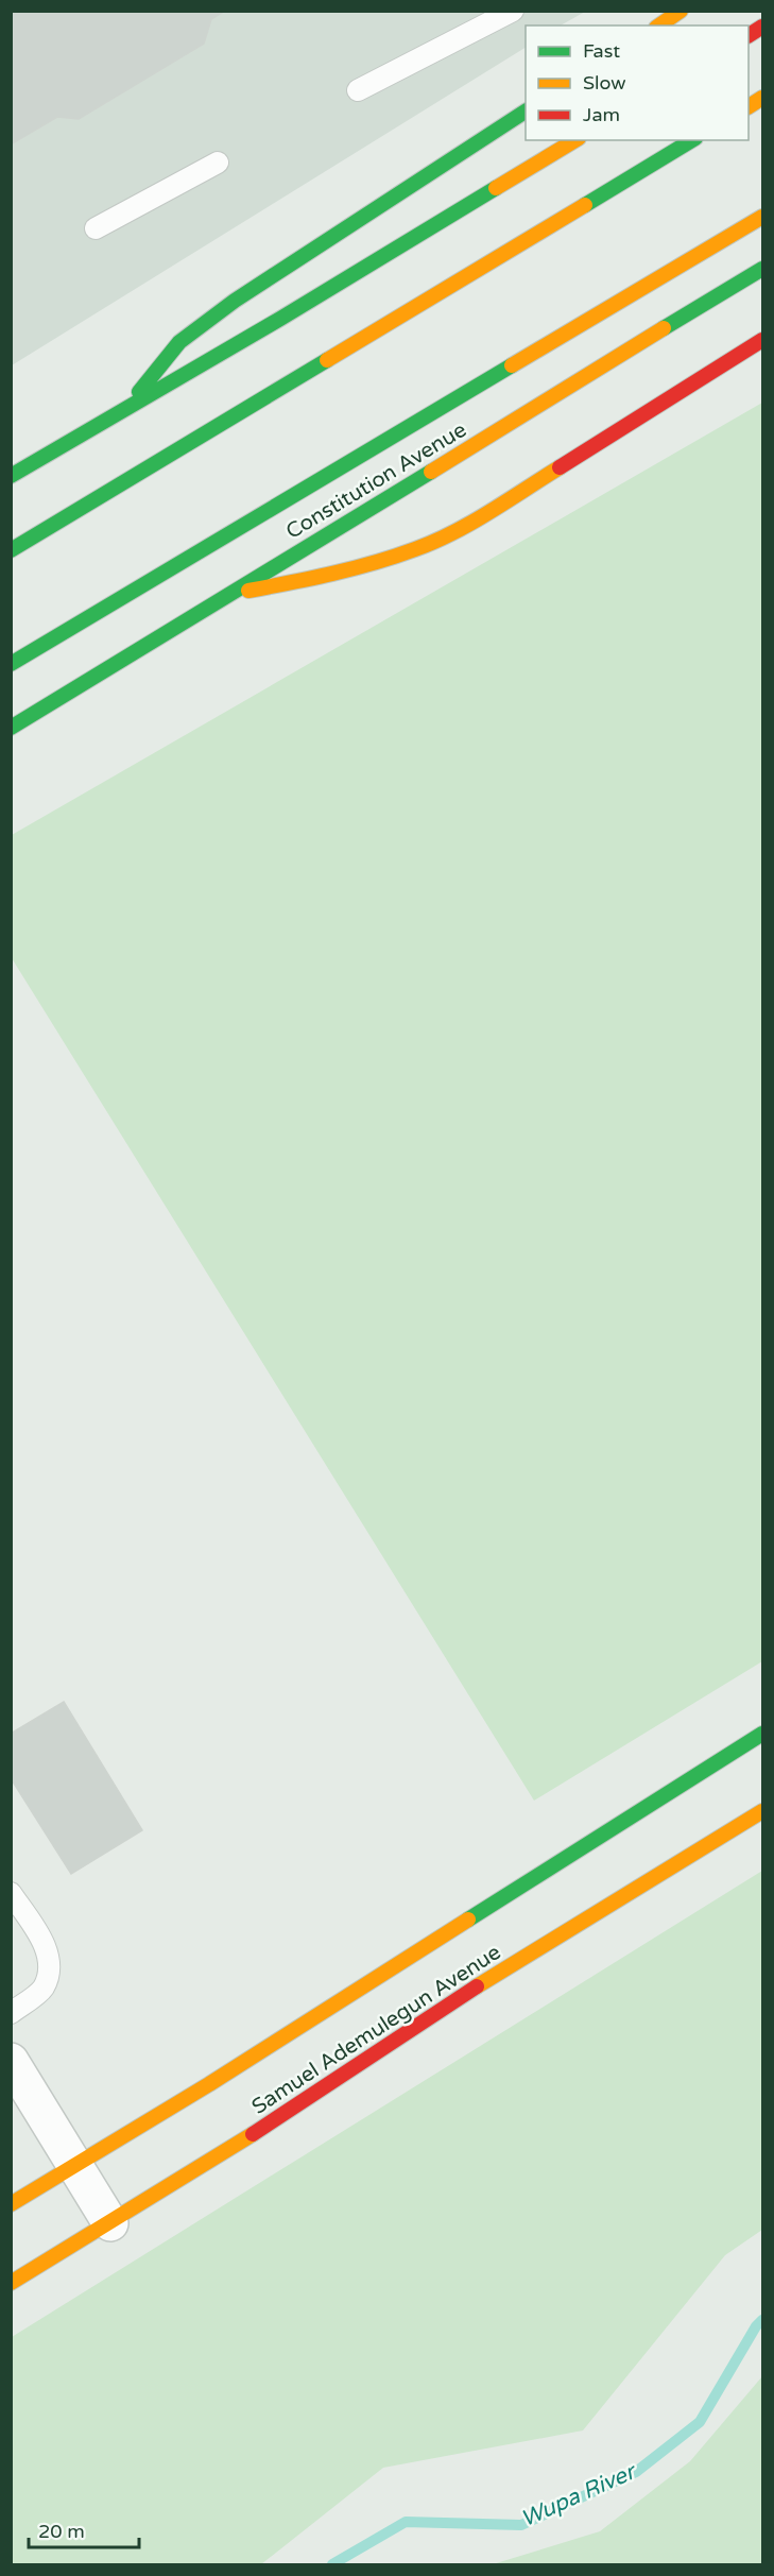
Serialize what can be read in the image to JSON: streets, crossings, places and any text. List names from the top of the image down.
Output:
{
  "streets": {
    "main road": ["Constitution Avenue", "Samuel Ademulegun Avenue"]
  },
  "water": ["Wupa River"],
  "legend": ["Fast", "Slow", "Jam"],
  "scale_bar": "20 m"
}
